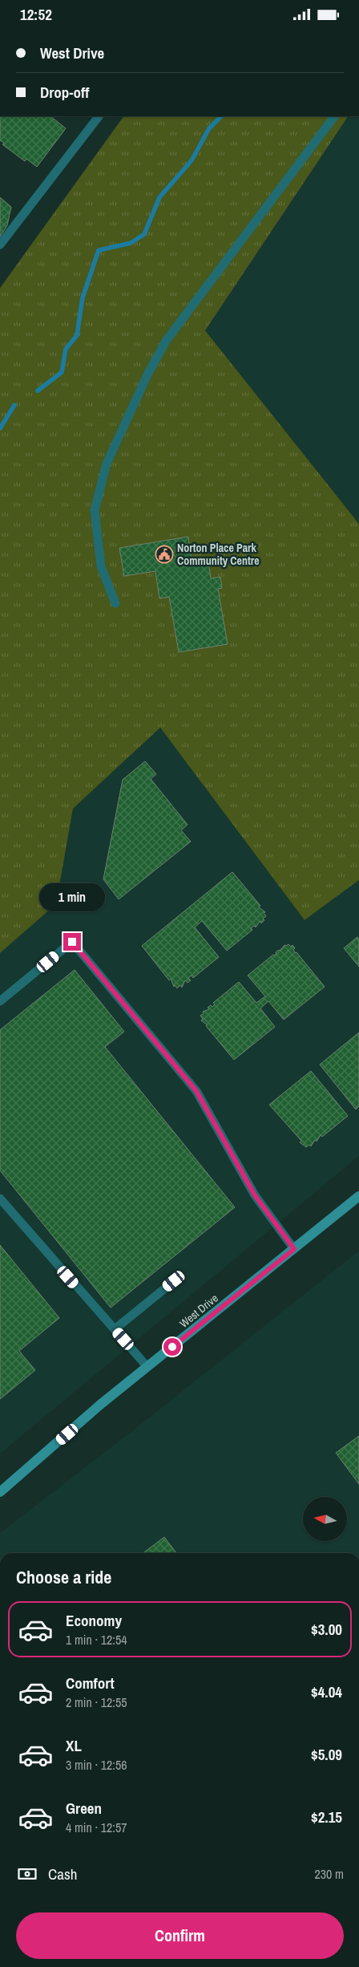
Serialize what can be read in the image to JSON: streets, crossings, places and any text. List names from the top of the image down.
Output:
{
  "streets": {
    "street": ["West Drive"]
  },
  "places": {
    "public building": ["Norton Place Park Community Centre"]
  },
  "north": "left",
  "page": {
    "status": "12:52",
    "banner": ["West Drive", "Drop-off"],
    "bubble": "1 min",
    "heading": "Choose a ride",
    "list": [
      {
        "name": "Economy",
        "note": "1 min · 12:54",
        "value": "$3.00"
      },
      {
        "name": "Comfort",
        "note": "2 min · 12:55",
        "value": "$4.04"
      },
      {
        "name": "XL",
        "note": "3 min · 12:56",
        "value": "$5.09"
      },
      {
        "name": "Green",
        "note": "4 min · 12:57",
        "value": "$2.15"
      }
    ],
    "pay": ["Cash", "230 m"],
    "buttons": "Confirm"
  }
}
